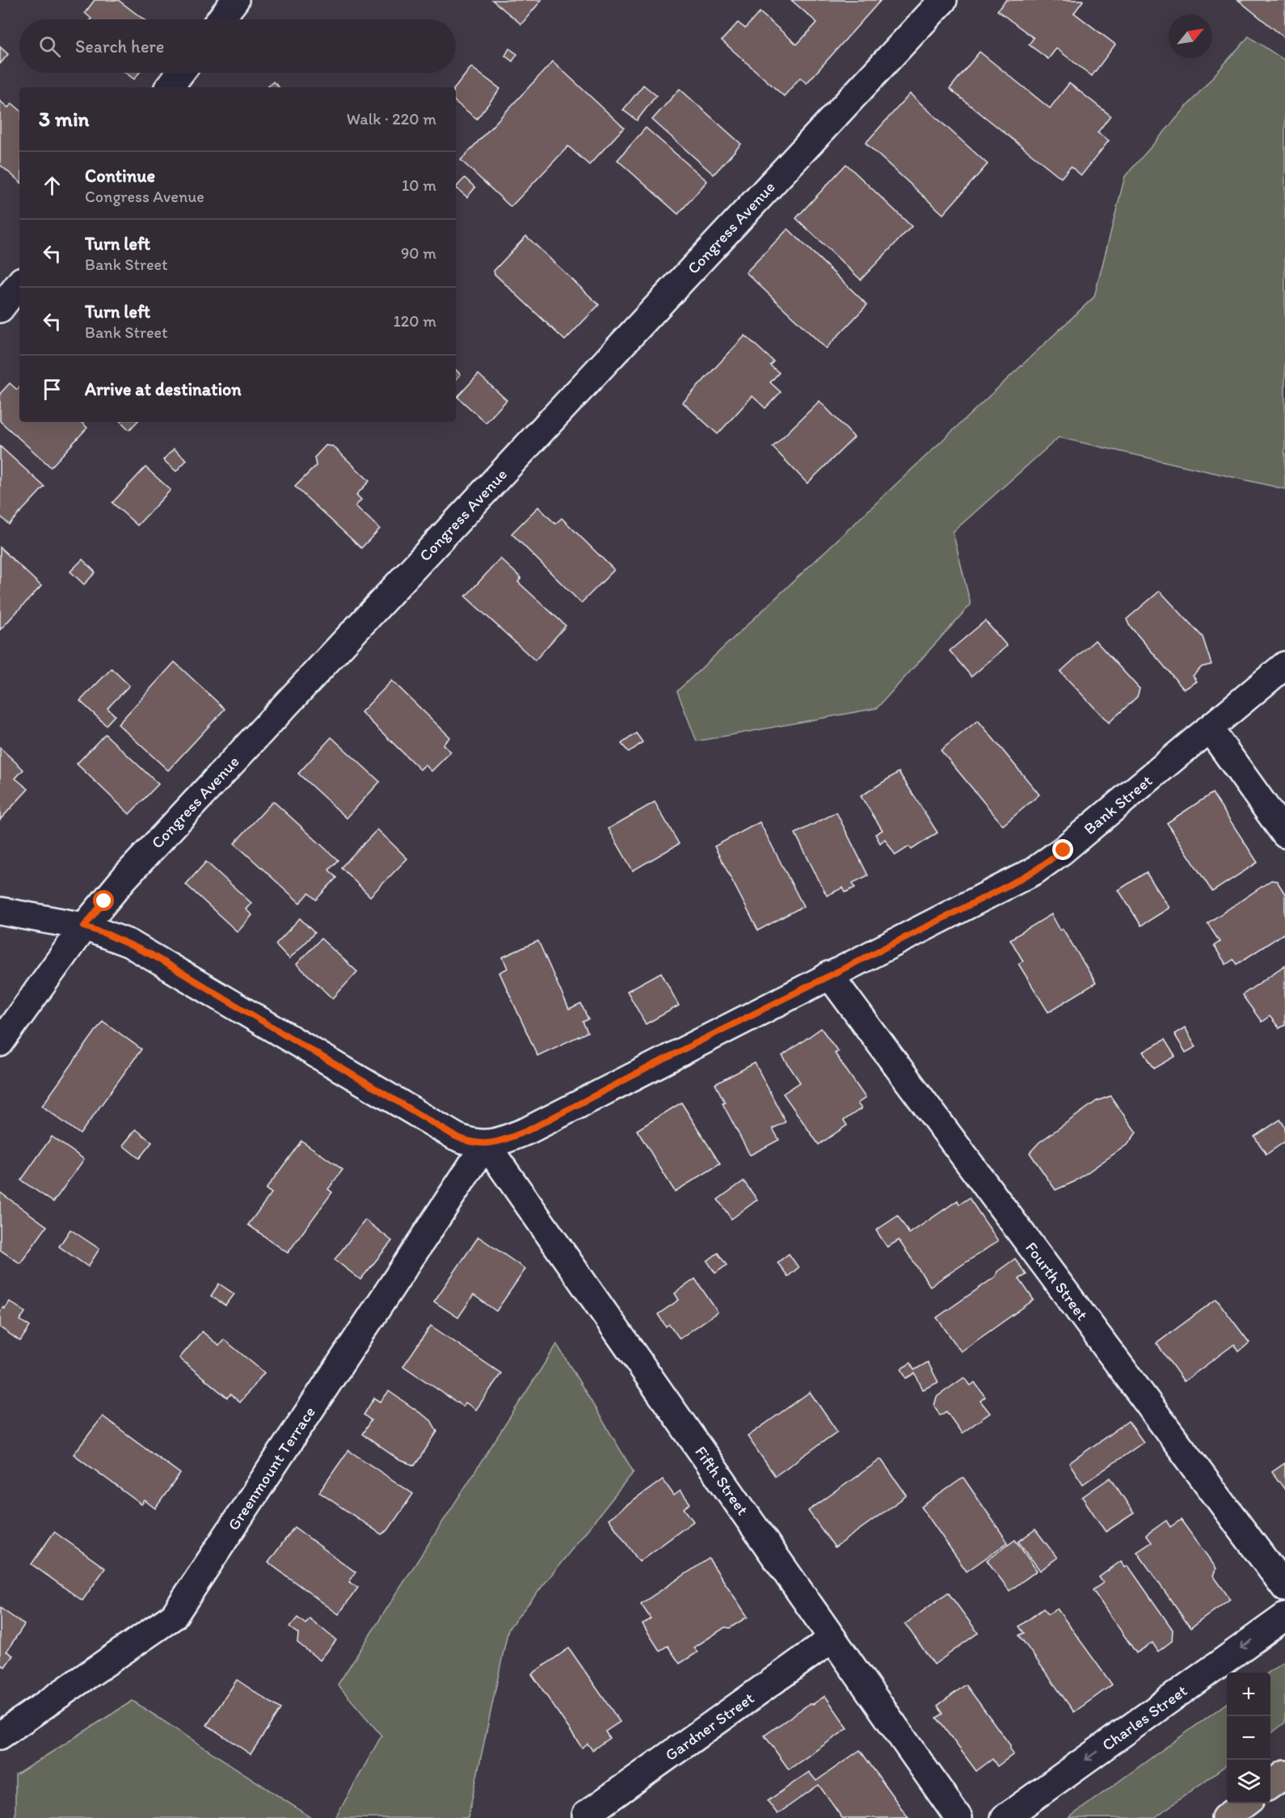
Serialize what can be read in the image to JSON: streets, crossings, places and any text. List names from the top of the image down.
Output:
{
  "streets": {
    "street": [
      "Congress Avenue",
      "Bank Street",
      "Fourth Street",
      "Greenmount Terrace",
      "Fifth Street",
      "Charles Street",
      "Gardner Street"
    ]
  },
  "crossings": [
    ["Congress Avenue", "Bank Street"],
    ["Bank Street", "Fourth Street"],
    ["Bank Street", "Greenmount Terrace"],
    ["Bank Street", "Fifth Street"],
    ["Greenmount Terrace", "Fifth Street"],
    ["Fifth Street", "Gardner Street"]
  ],
  "one_way": ["Charles Street"],
  "north": "top right",
  "page": {
    "search": "Search here",
    "heading": ["3 min", "Walk · 220 m"],
    "list": [
      ["Continue", "Congress Avenue", "10 m"],
      ["Turn left", "Bank Street", "90 m"],
      ["Turn left", "Bank Street", "120 m"],
      "Arrive at destination"
    ],
    "map_buttons": ["+", "−"]
  }
}
